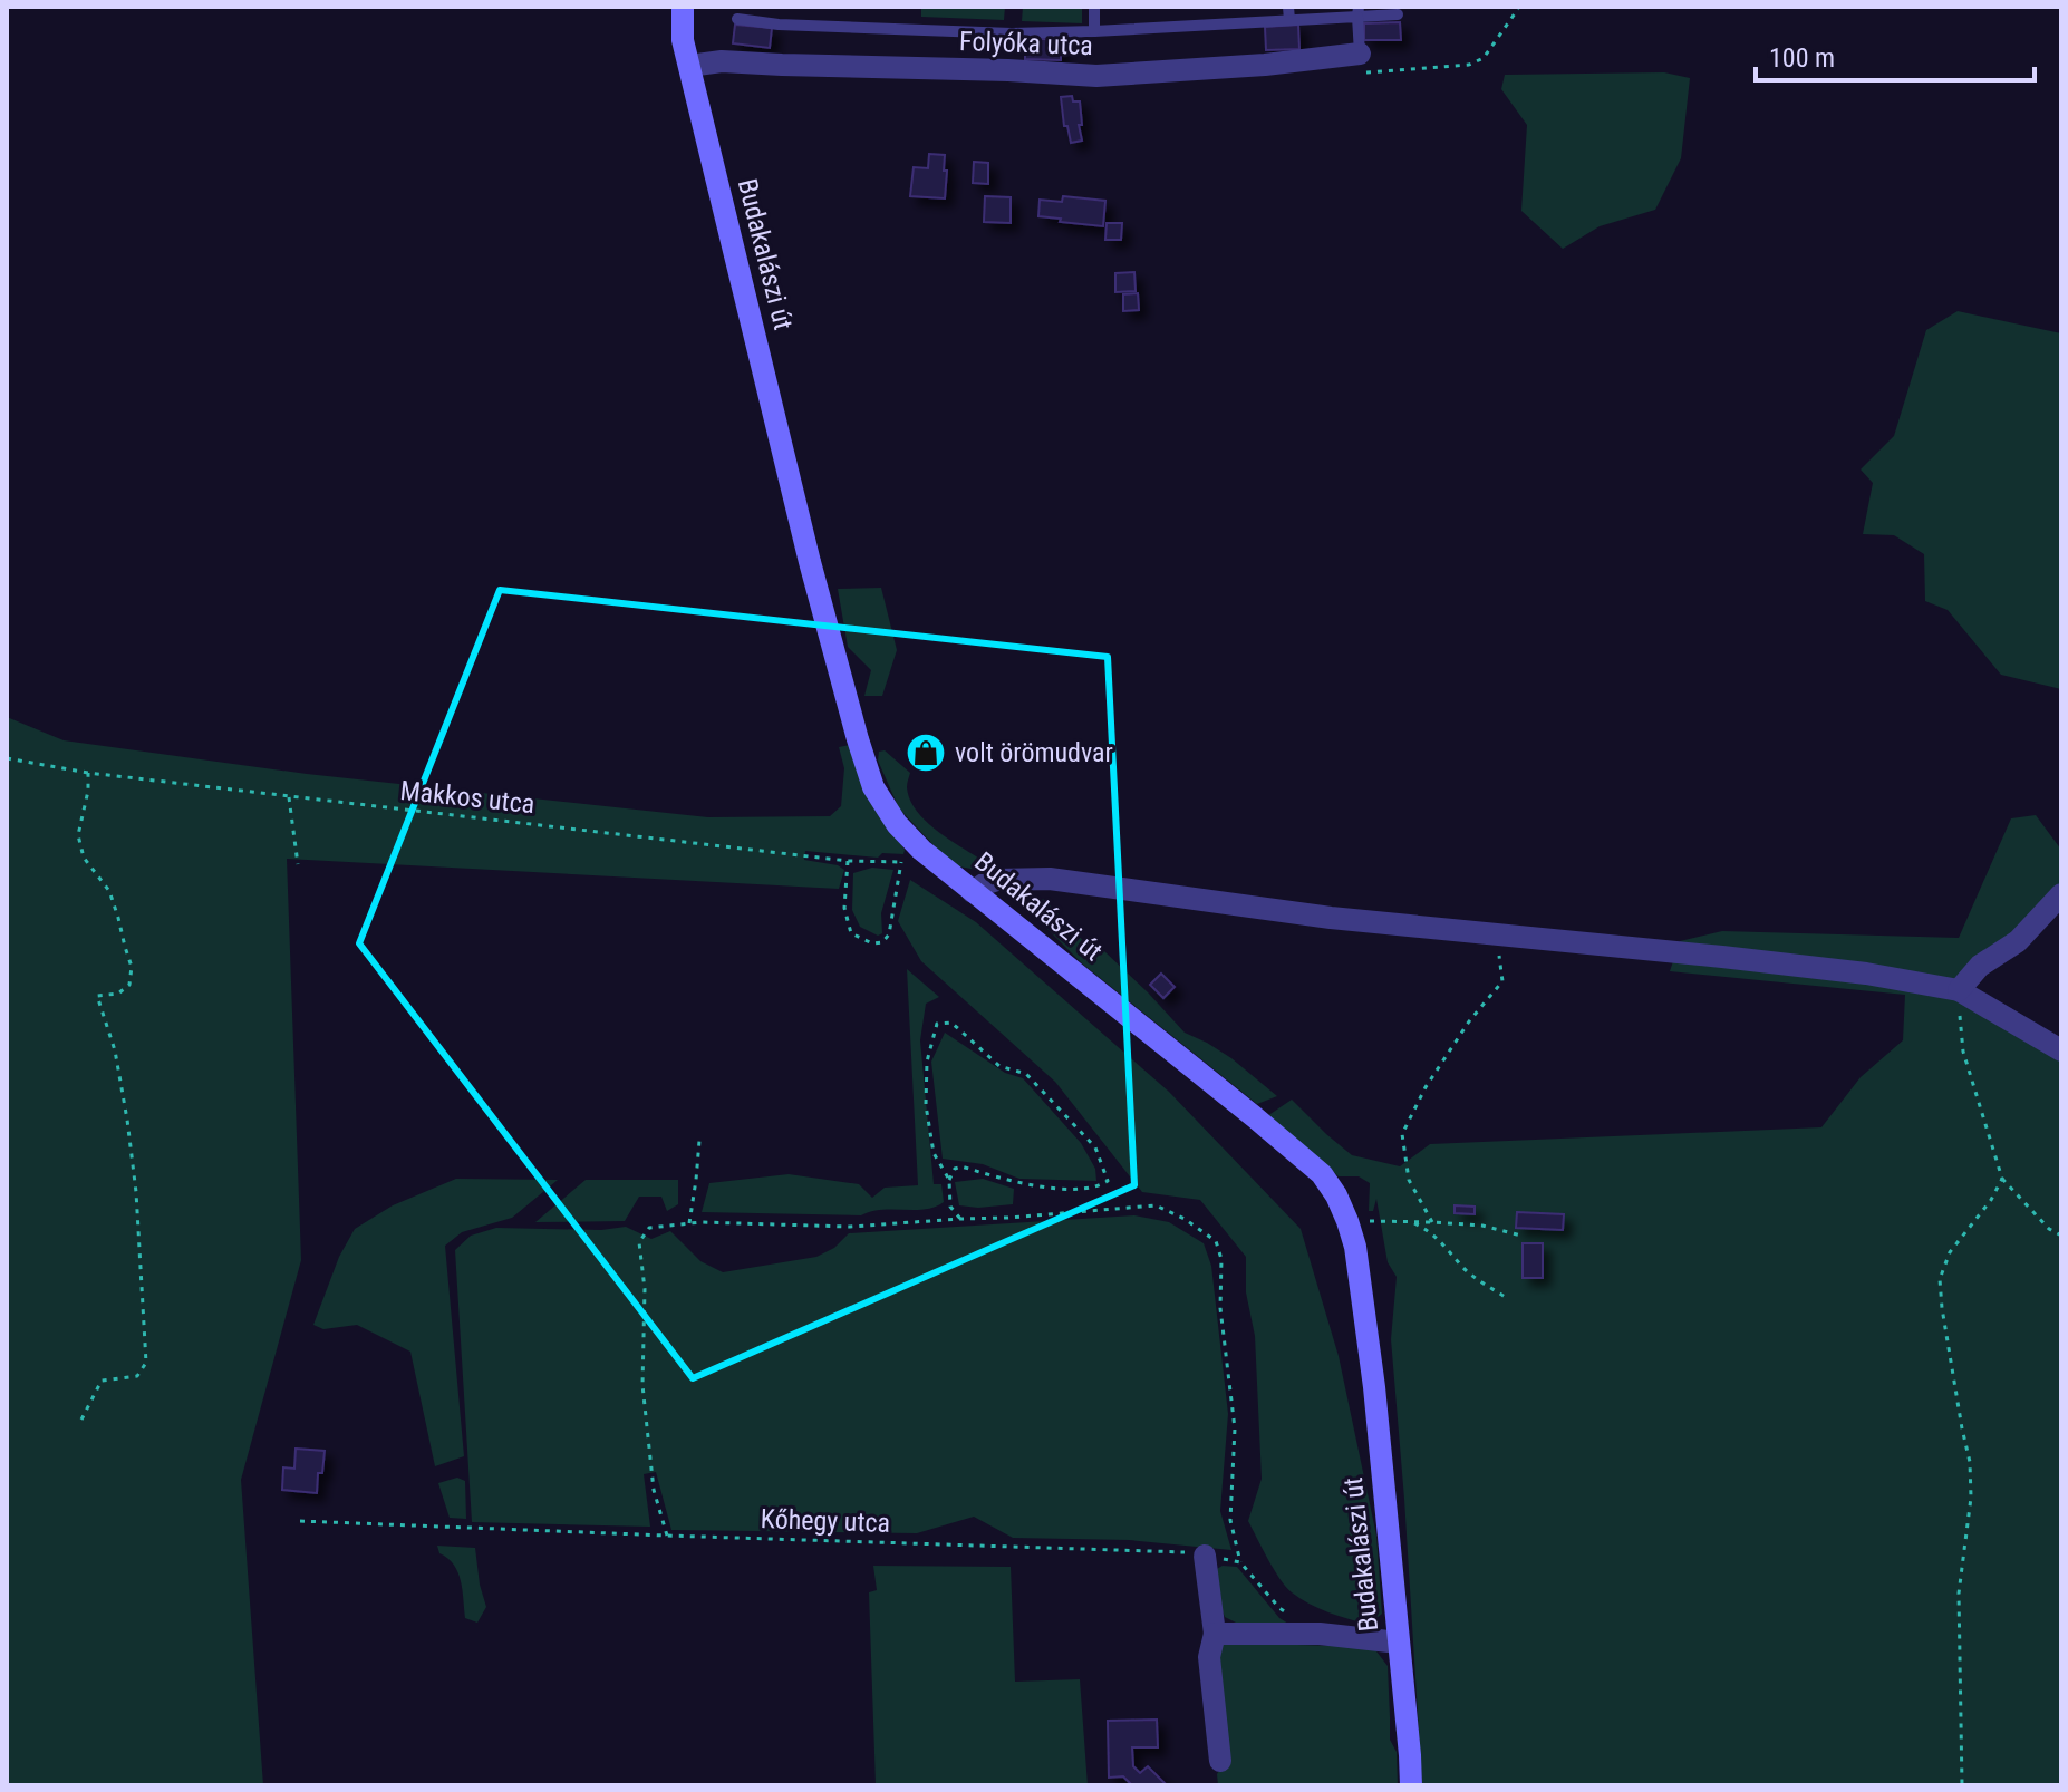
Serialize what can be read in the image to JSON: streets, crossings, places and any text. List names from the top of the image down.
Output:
{
  "streets": {
    "main road": ["Budakalászi út"],
    "street": ["Folyóka utca"],
    "path": ["Makkos utca", "Kőhegy utca"]
  },
  "crossings": [
    ["Folyóka utca", "Budakalászi út"]
  ],
  "places": {
    "shop": ["volt örömudvar"]
  },
  "scale_bar": "100 m"
}
